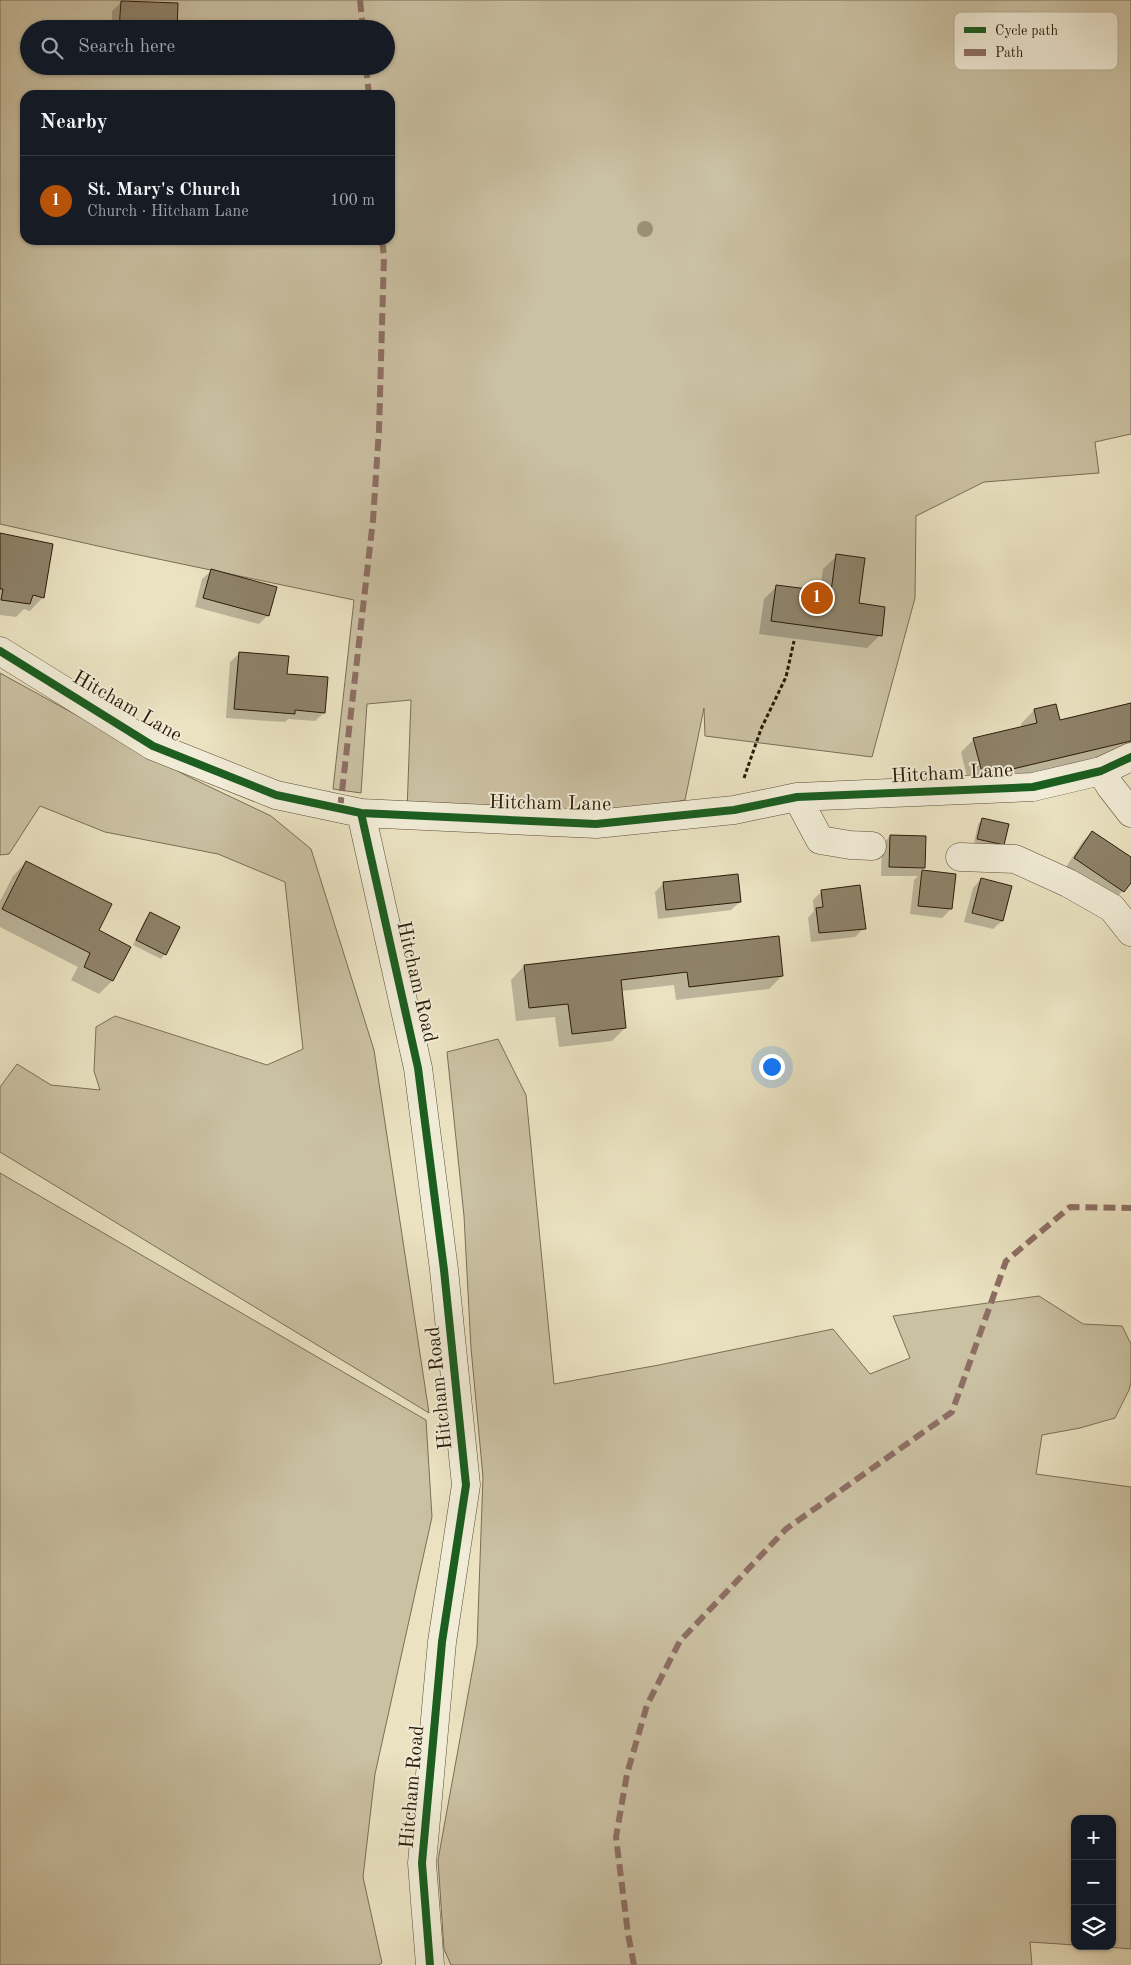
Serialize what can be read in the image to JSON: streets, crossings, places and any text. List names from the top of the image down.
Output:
{
  "streets": {
    "street": ["Hitcham Lane", "Hitcham Road"]
  },
  "crossings": [
    ["Hitcham Lane", "Hitcham Road"]
  ],
  "legend": ["Cycle path", "Path"],
  "page": {
    "search": "Search here",
    "heading": "Nearby",
    "list": [
      {
        "mark": "1",
        "name": "St. Mary's Church",
        "note": "Church · Hitcham Lane",
        "value": "100 m"
      }
    ],
    "pins": "1",
    "map_buttons": ["+", "−"]
  }
}
